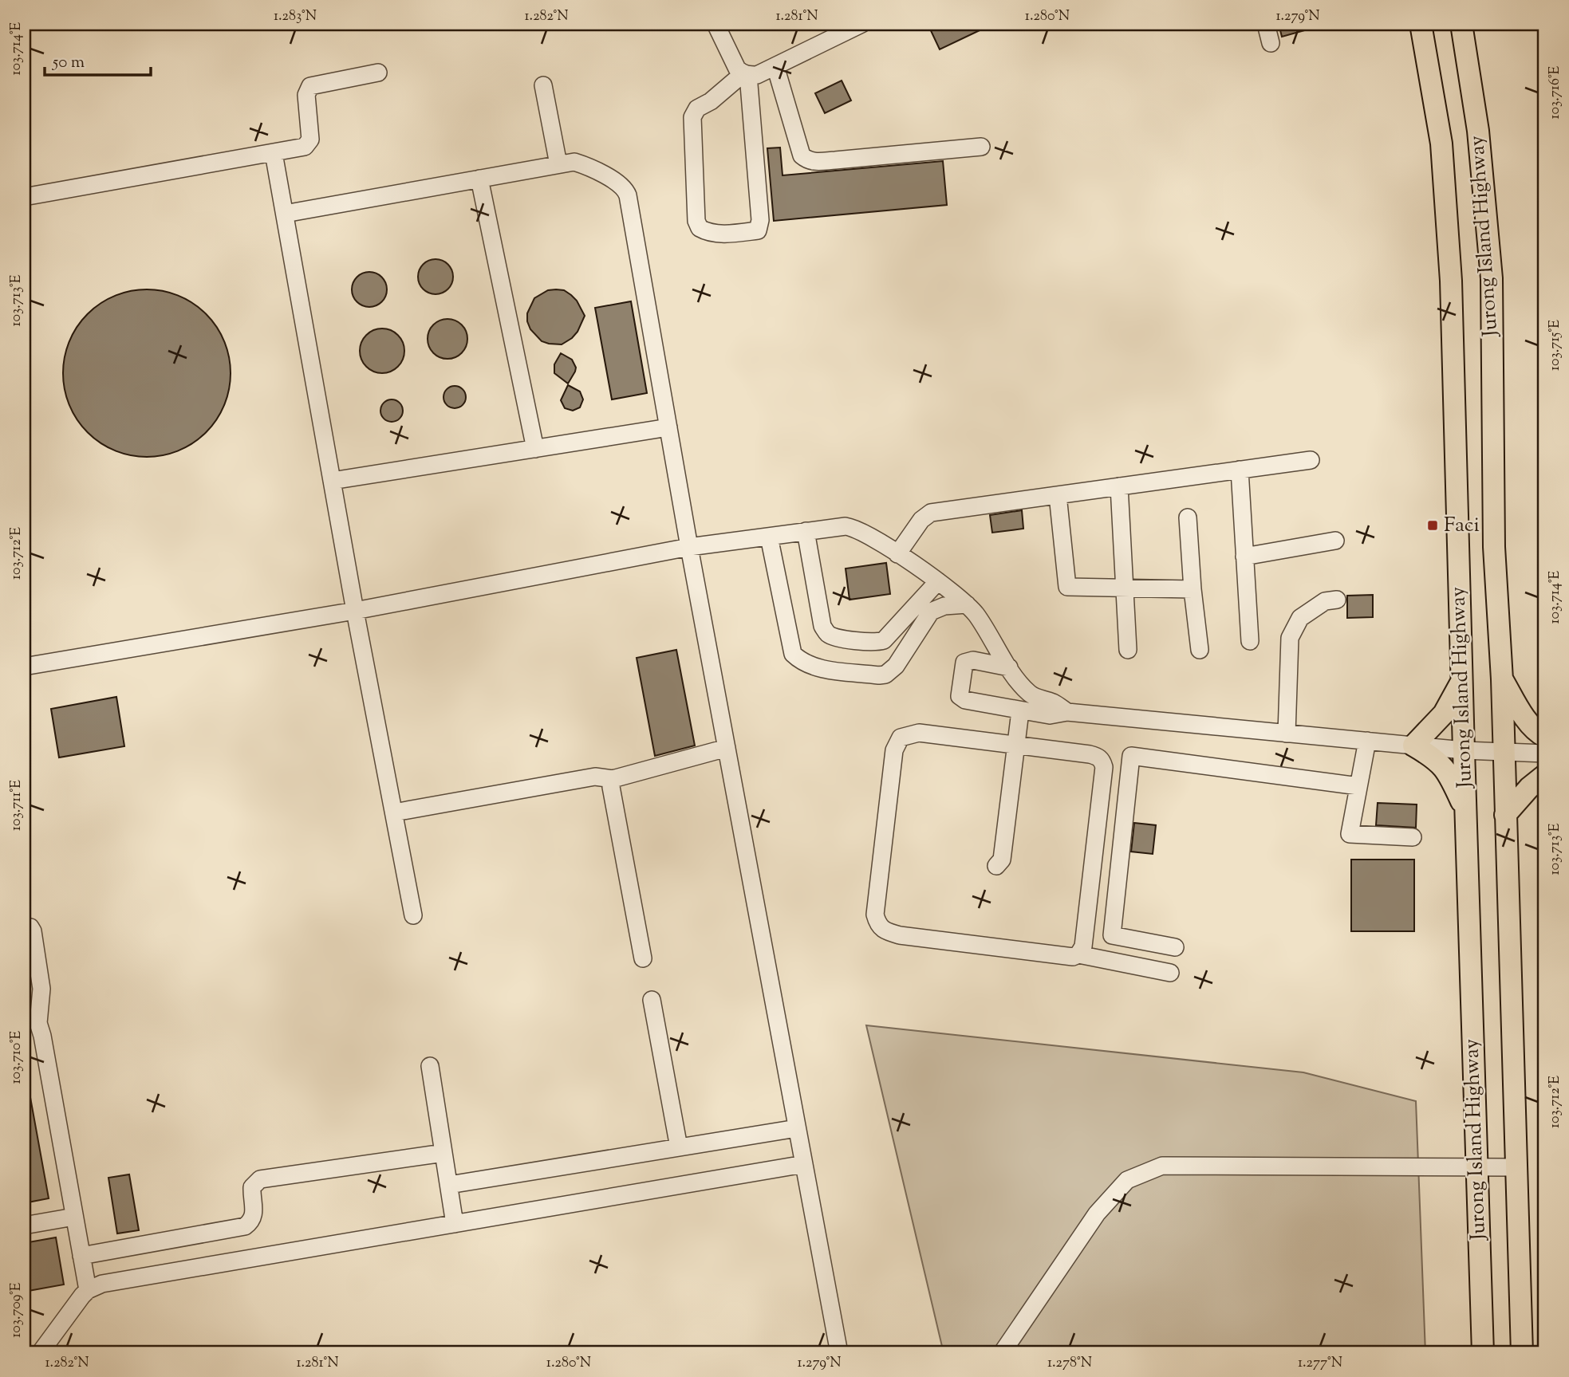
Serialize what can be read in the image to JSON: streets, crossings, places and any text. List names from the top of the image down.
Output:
{
  "streets": {
    "main road": ["Jurong Island Highway"]
  },
  "places": {
    "transit": ["Faci"]
  },
  "scale_bar": "50 m",
  "coordinates": [
    "1.283°N",
    "1.282°N",
    "1.281°N",
    "1.280°N",
    "1.279°N",
    "103.714°E",
    "103.716°E",
    "103.713°E",
    "103.715°E",
    "103.712°E",
    "103.711°E",
    "103.710°E",
    "103.709°E",
    "1.278°N",
    "1.277°N"
  ]
}
